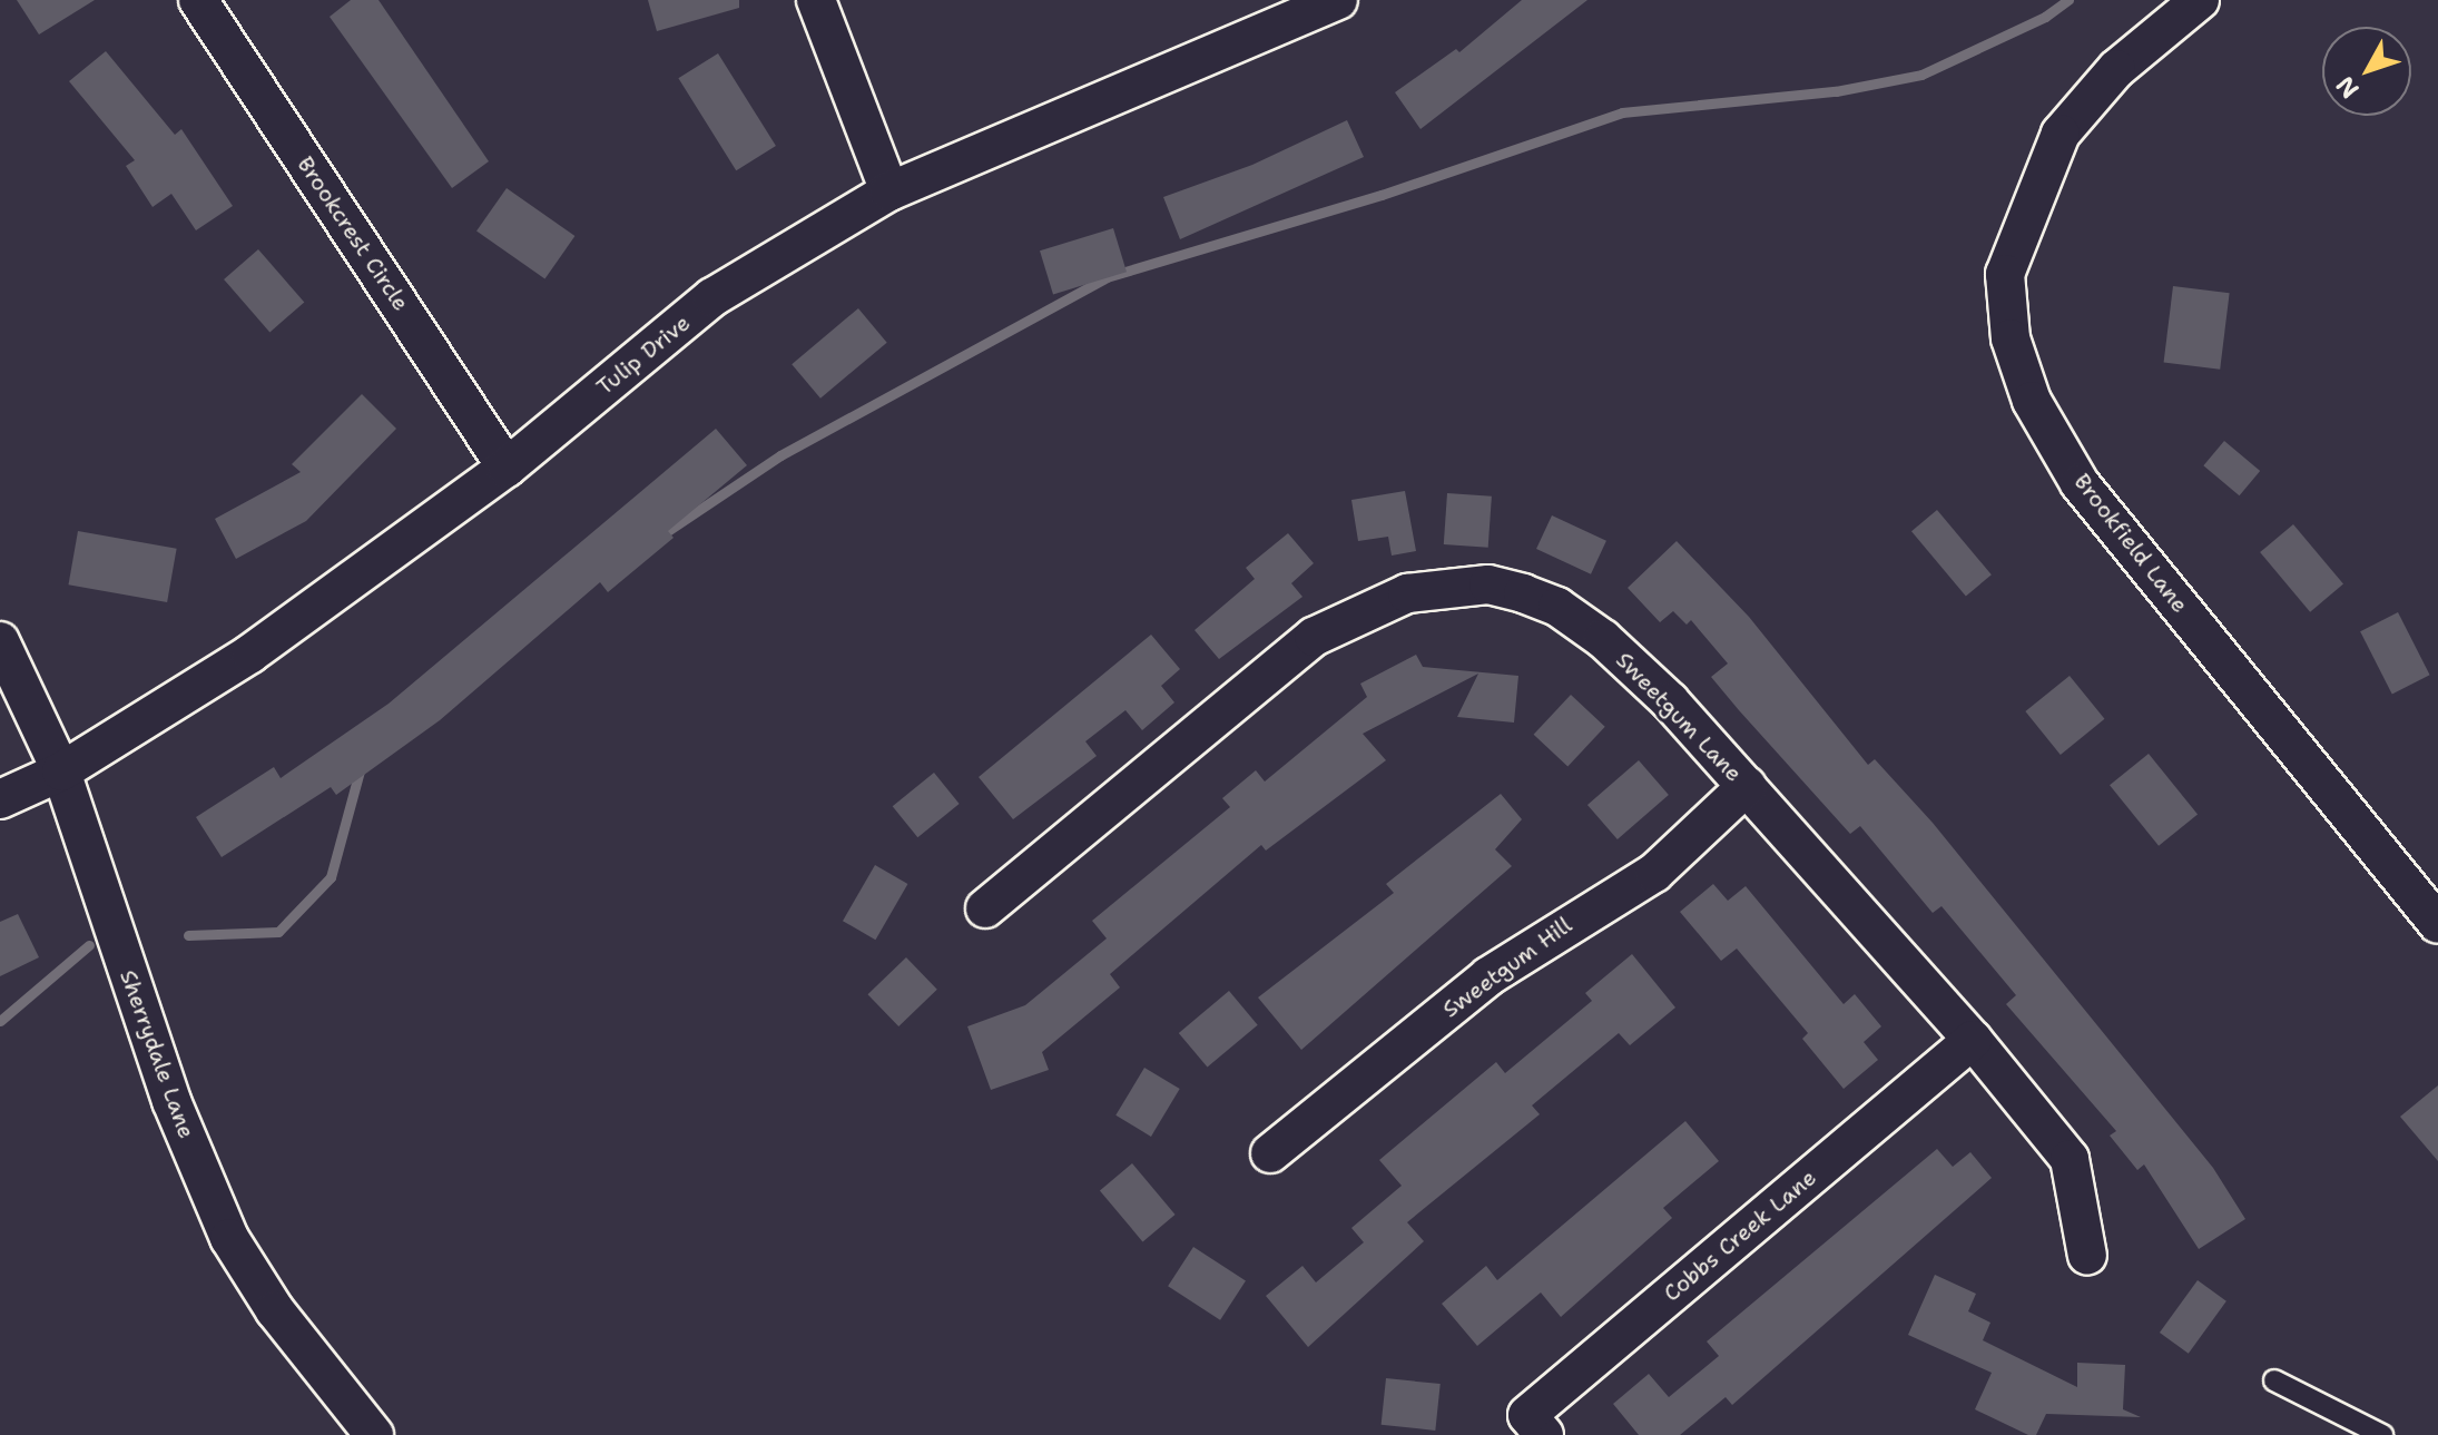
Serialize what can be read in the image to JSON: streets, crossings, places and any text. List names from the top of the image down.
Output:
{
  "streets": {
    "street": [
      "Brookcrest Circle",
      "Tulip Drive",
      "Brookfield Lane",
      "Sweetgum Lane",
      "Sweetgum Hill",
      "Sherrydale Lane",
      "Cobbs Creek Lane"
    ]
  },
  "crossings": [
    ["Brookcrest Circle", "Tulip Drive"],
    ["Tulip Drive", "Sherrydale Lane"],
    ["Sweetgum Lane", "Sweetgum Hill"],
    ["Sweetgum Lane", "Cobbs Creek Lane"]
  ],
  "north": "bottom left"
}
